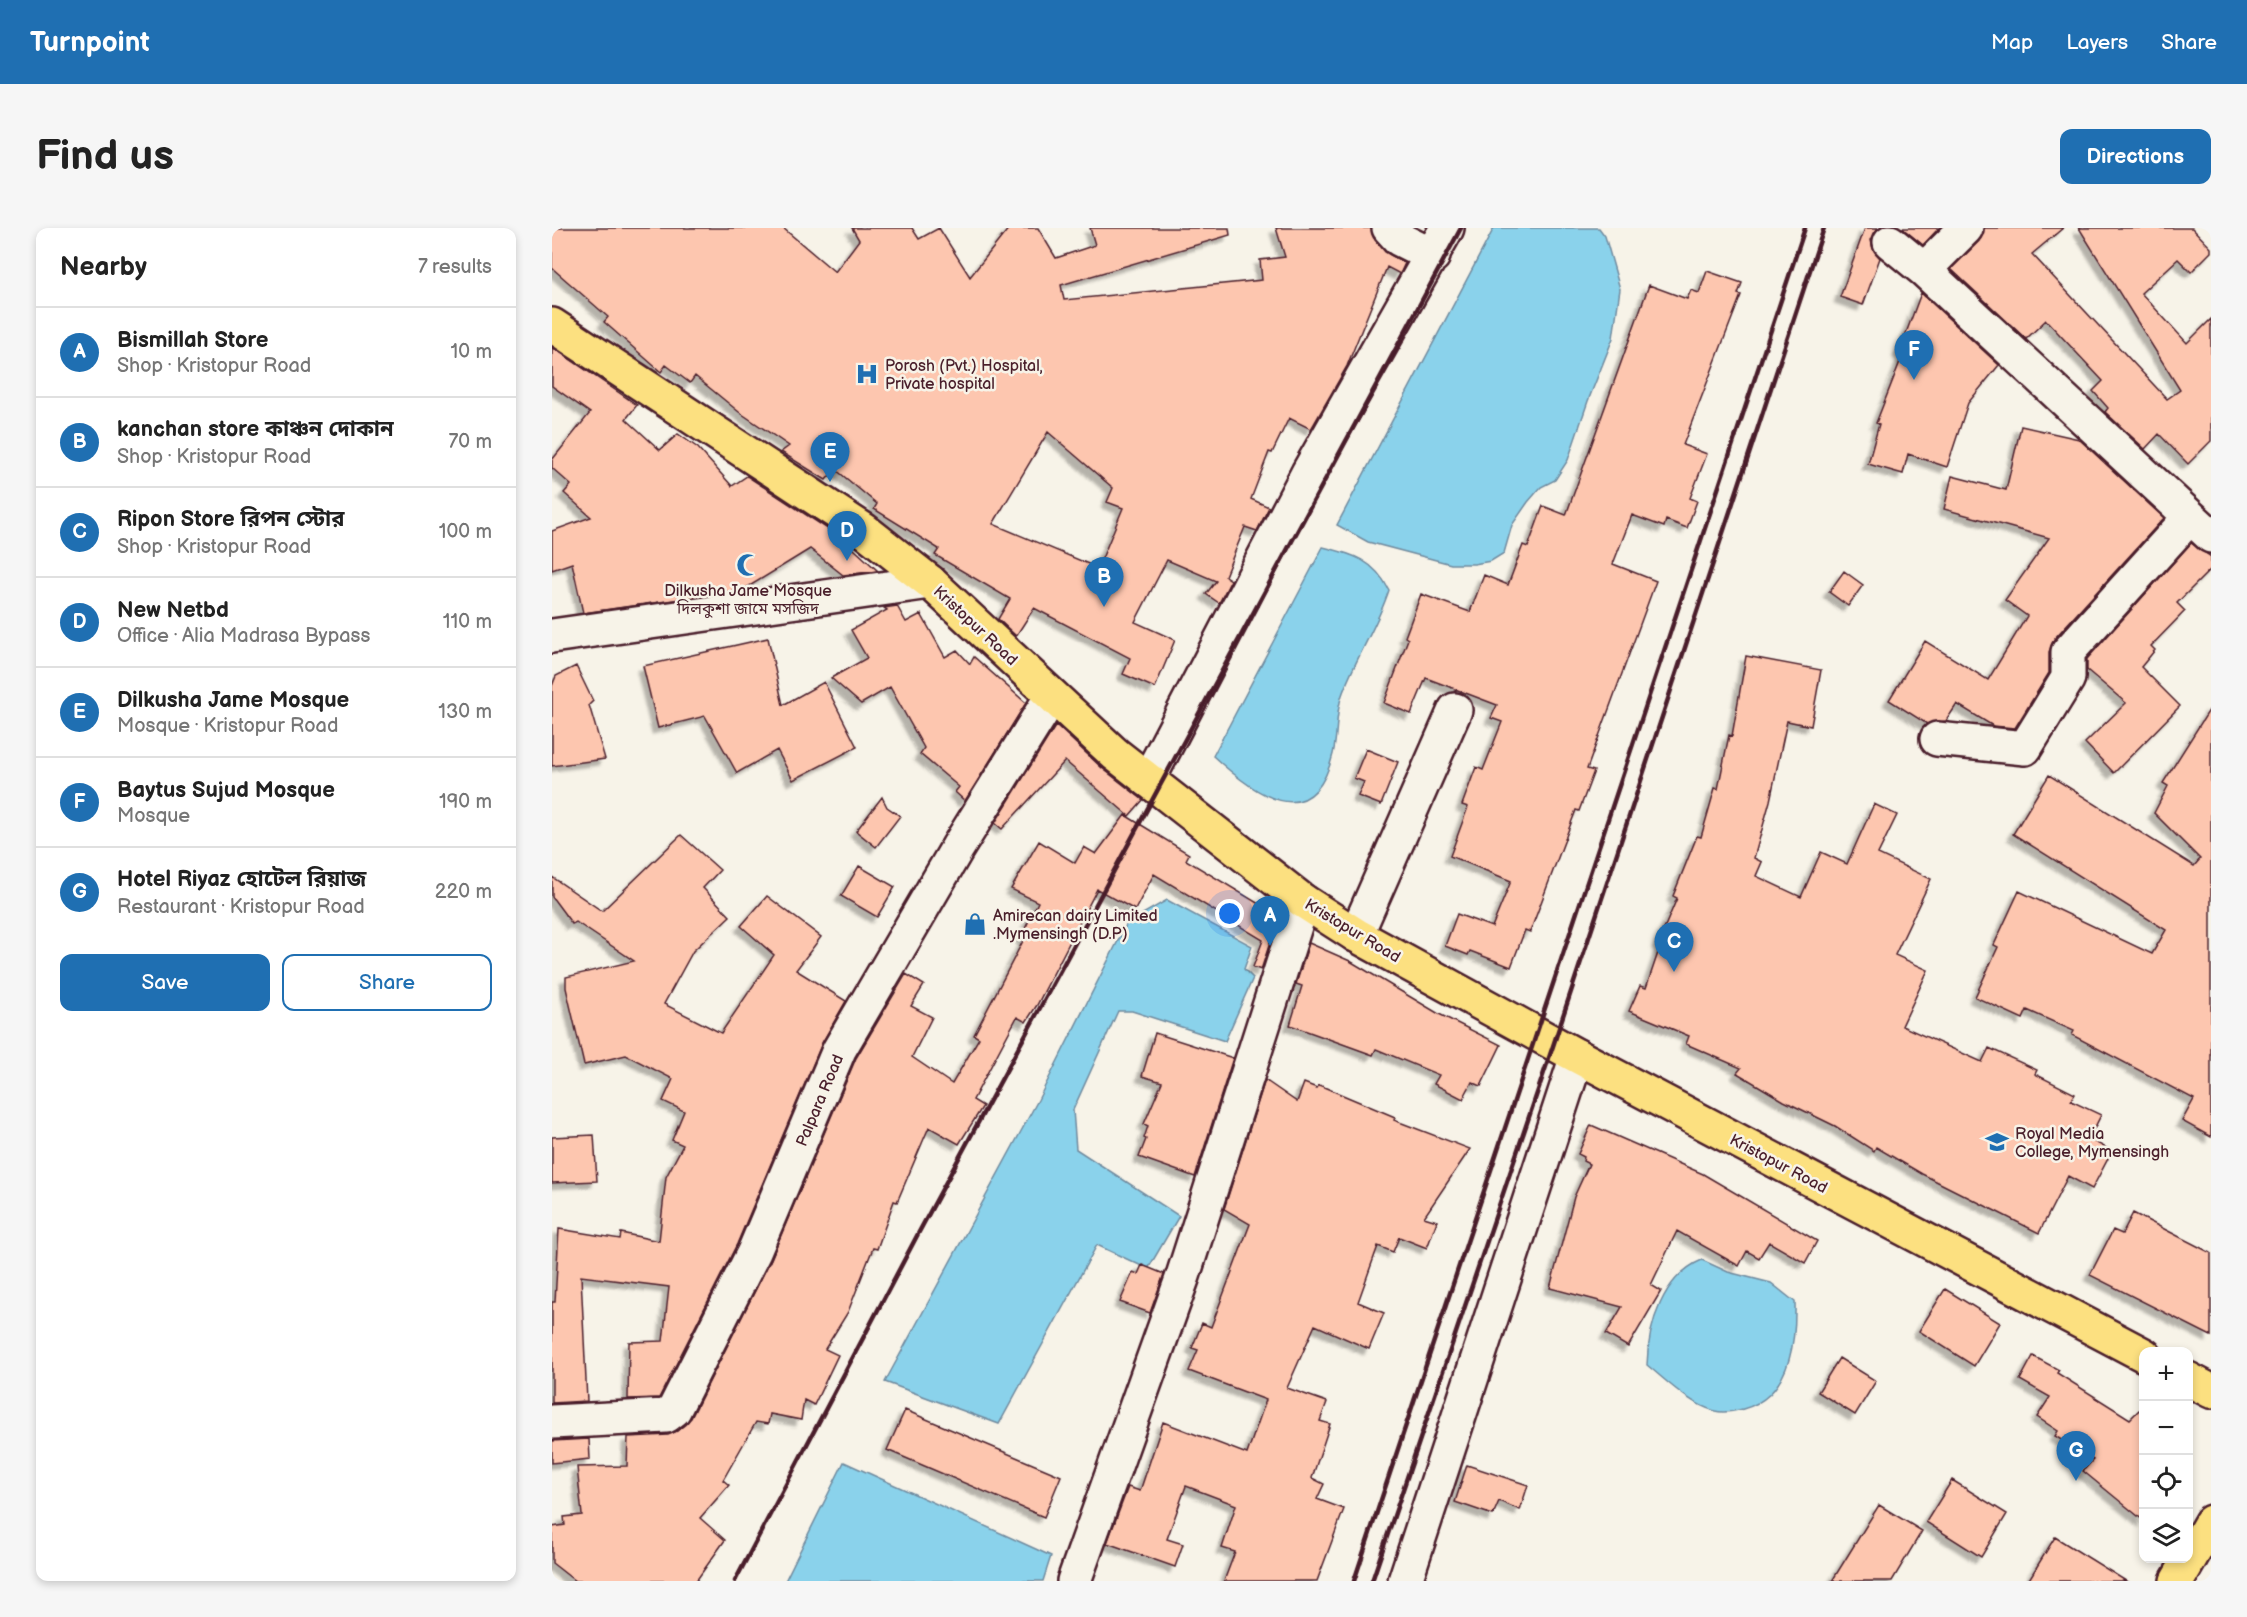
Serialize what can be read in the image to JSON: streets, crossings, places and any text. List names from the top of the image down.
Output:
{
  "streets": {
    "main road": ["Kristopur Road"],
    "street": ["Palpara Road"]
  },
  "crossings": [
    ["Kristopur Road", "Palpara Road"]
  ],
  "places": {
    "hospital": ["Porosh (Pvt.) Hospital, Private hospital"],
    "mosque": ["Dilkusha Jame Mosque দিলকুশা জামে মসজিদ"],
    "shop": ["Amirecan dairy Limited .Mymensingh (D.P)"],
    "school or university": ["Royal Media College, Mymensingh"]
  },
  "page": {
    "header": "Turnpoint",
    "nav": ["Map", "Layers", "Share"],
    "buttons": [
      "Directions",
      ["Save", "Share"]
    ],
    "title": "Find us",
    "heading": ["Nearby", "7 results"],
    "list": [
      {
        "mark": "A",
        "name": "Bismillah Store",
        "note": "Shop · Kristopur Road",
        "value": "10 m"
      },
      {
        "mark": "B",
        "name": "kanchan store কাঞ্চন দোকান",
        "note": "Shop · Kristopur Road",
        "value": "70 m"
      },
      {
        "mark": "C",
        "name": "Ripon Store রিপন স্টোর",
        "note": "Shop · Kristopur Road",
        "value": "100 m"
      },
      {
        "mark": "D",
        "name": "New Netbd",
        "note": "Office · Alia Madrasa Bypass",
        "value": "110 m"
      },
      {
        "mark": "E",
        "name": "Dilkusha Jame Mosque",
        "note": "Mosque · Kristopur Road",
        "value": "130 m"
      },
      {
        "mark": "F",
        "name": "Baytus Sujud Mosque",
        "note": "Mosque",
        "value": "190 m"
      },
      {
        "mark": "G",
        "name": "Hotel Riyaz হোটেল রিয়াজ",
        "note": "Restaurant · Kristopur Road",
        "value": "220 m"
      }
    ],
    "pins": [
      "F",
      "E",
      "D",
      "B",
      "A",
      "C",
      "G"
    ],
    "map_buttons": ["+", "−"]
  }
}
